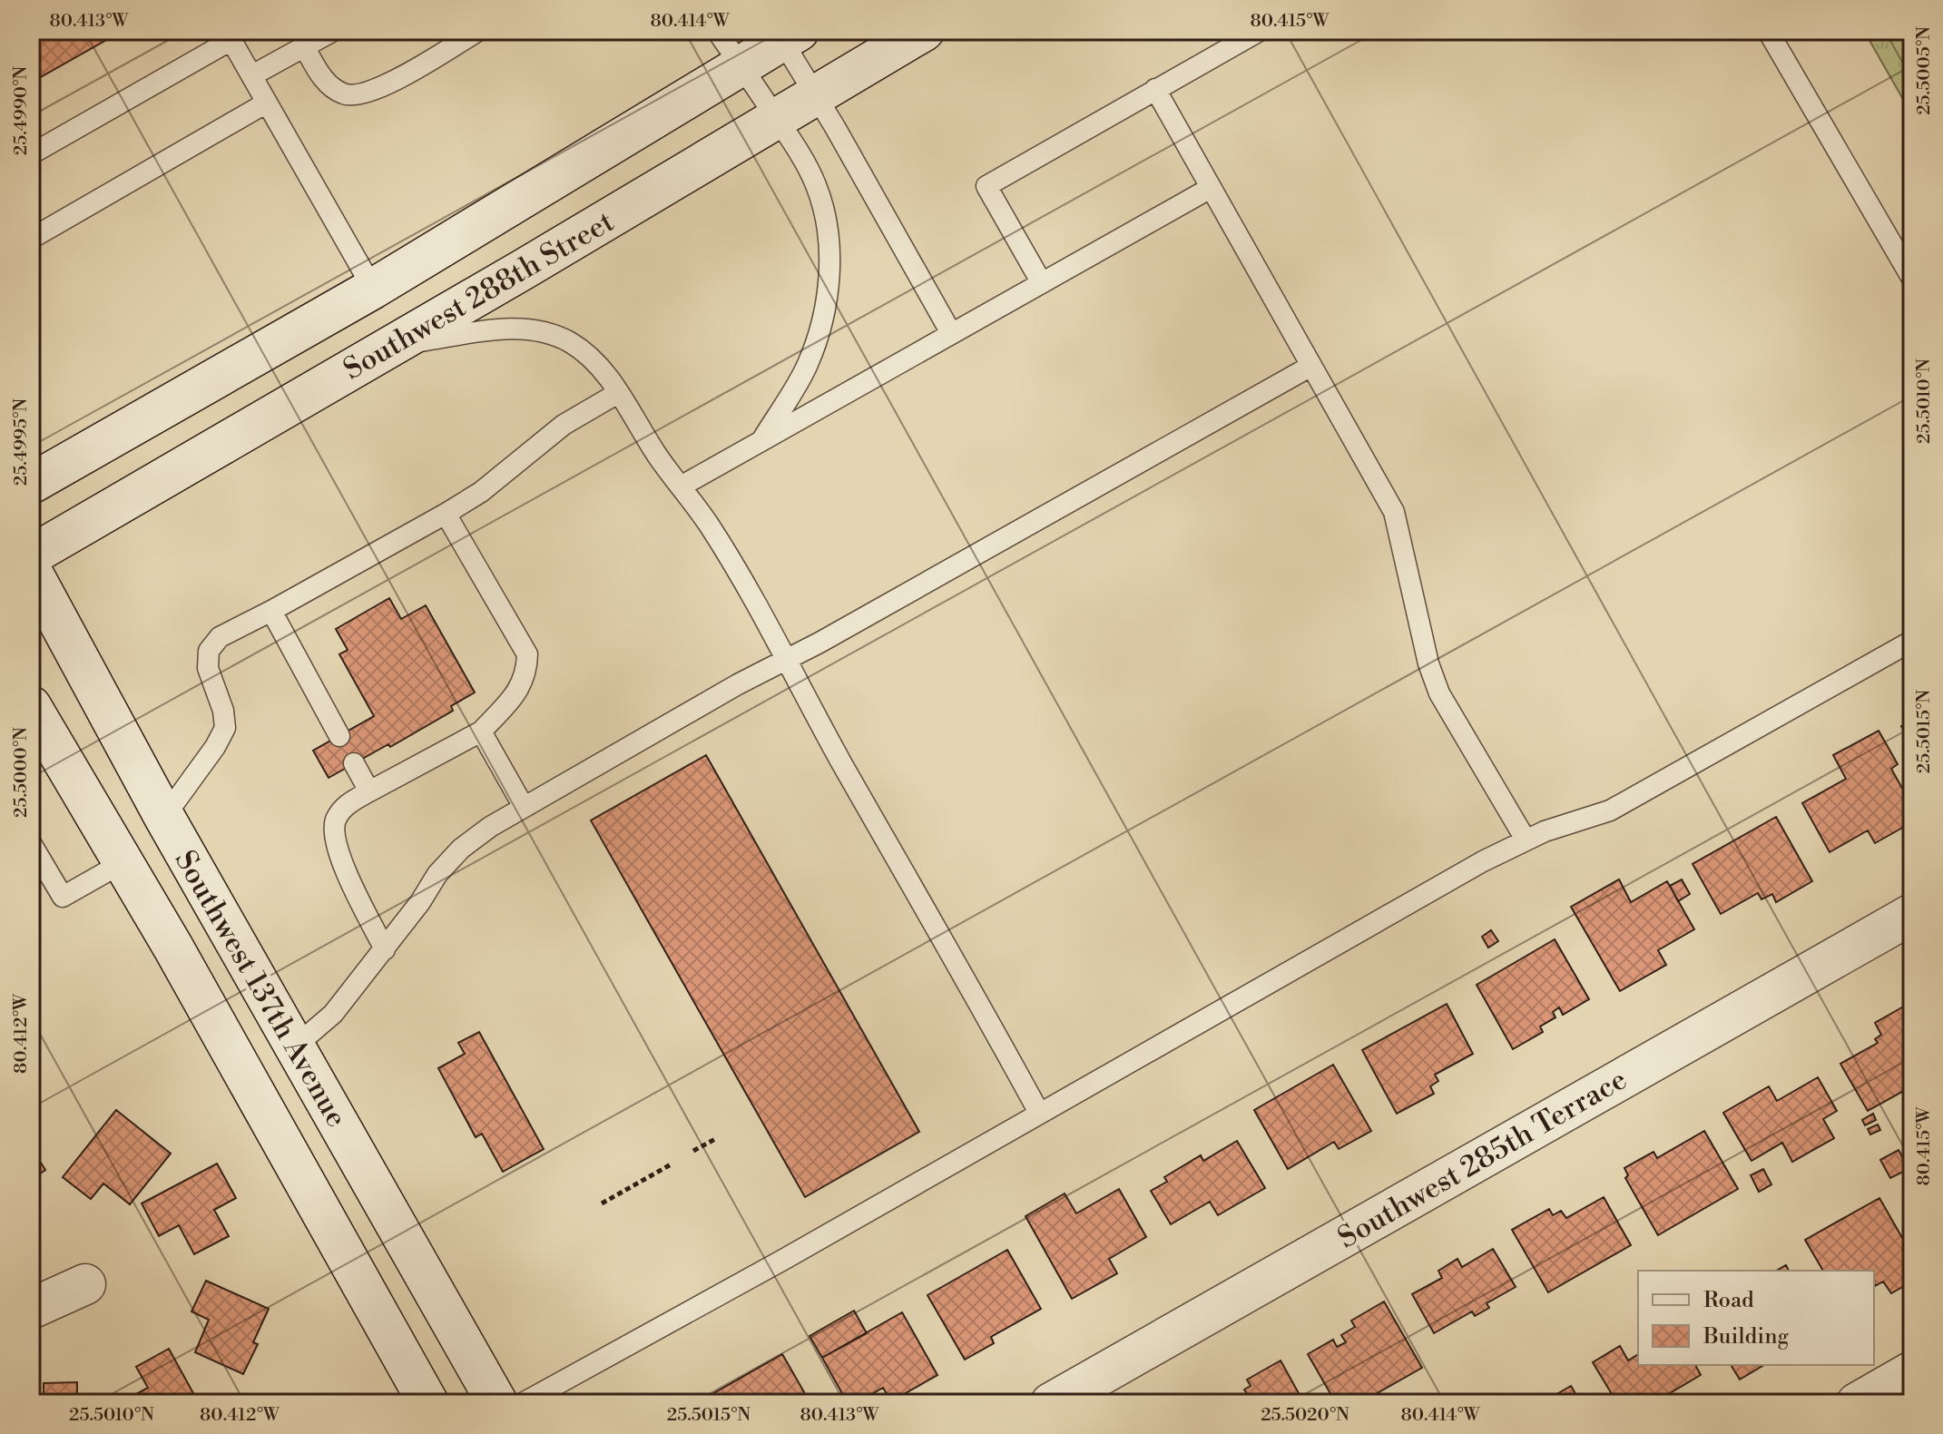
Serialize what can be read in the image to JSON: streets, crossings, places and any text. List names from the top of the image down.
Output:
{
  "streets": {
    "main road": ["Southwest 288th Street", "Southwest 137th Avenue", "Southwest 285th Terrace"]
  },
  "legend": ["Road", "Building"],
  "coordinates": [
    "80.413°W",
    "80.414°W",
    "80.415°W",
    "25.5005°N",
    "25.4990°N",
    "25.5010°N",
    "25.4995°N",
    "25.5015°N",
    "25.5000°N",
    "80.412°W",
    "25.5020°N"
  ]
}
